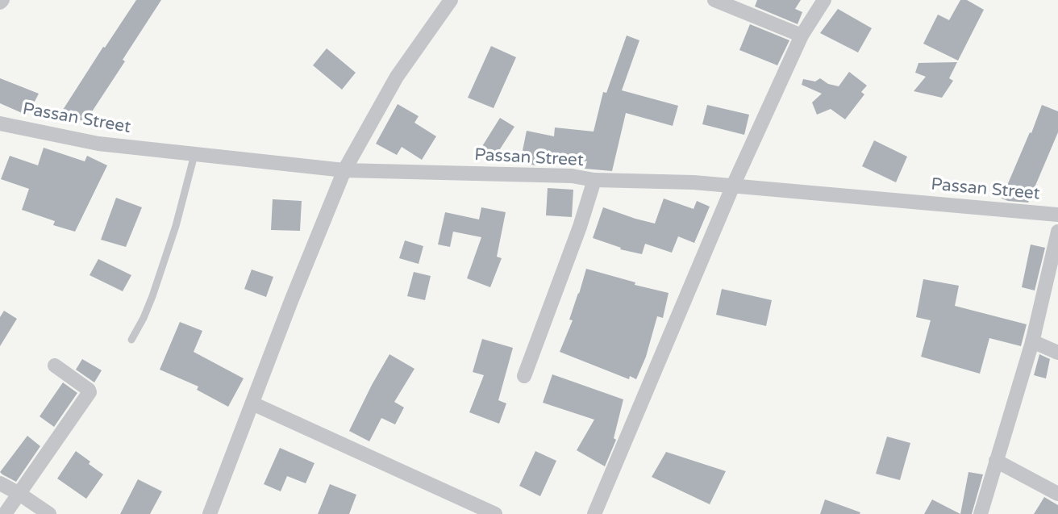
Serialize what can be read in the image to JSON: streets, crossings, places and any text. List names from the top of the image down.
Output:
{
  "streets": {
    "street": ["Passan Street"]
  }
}
